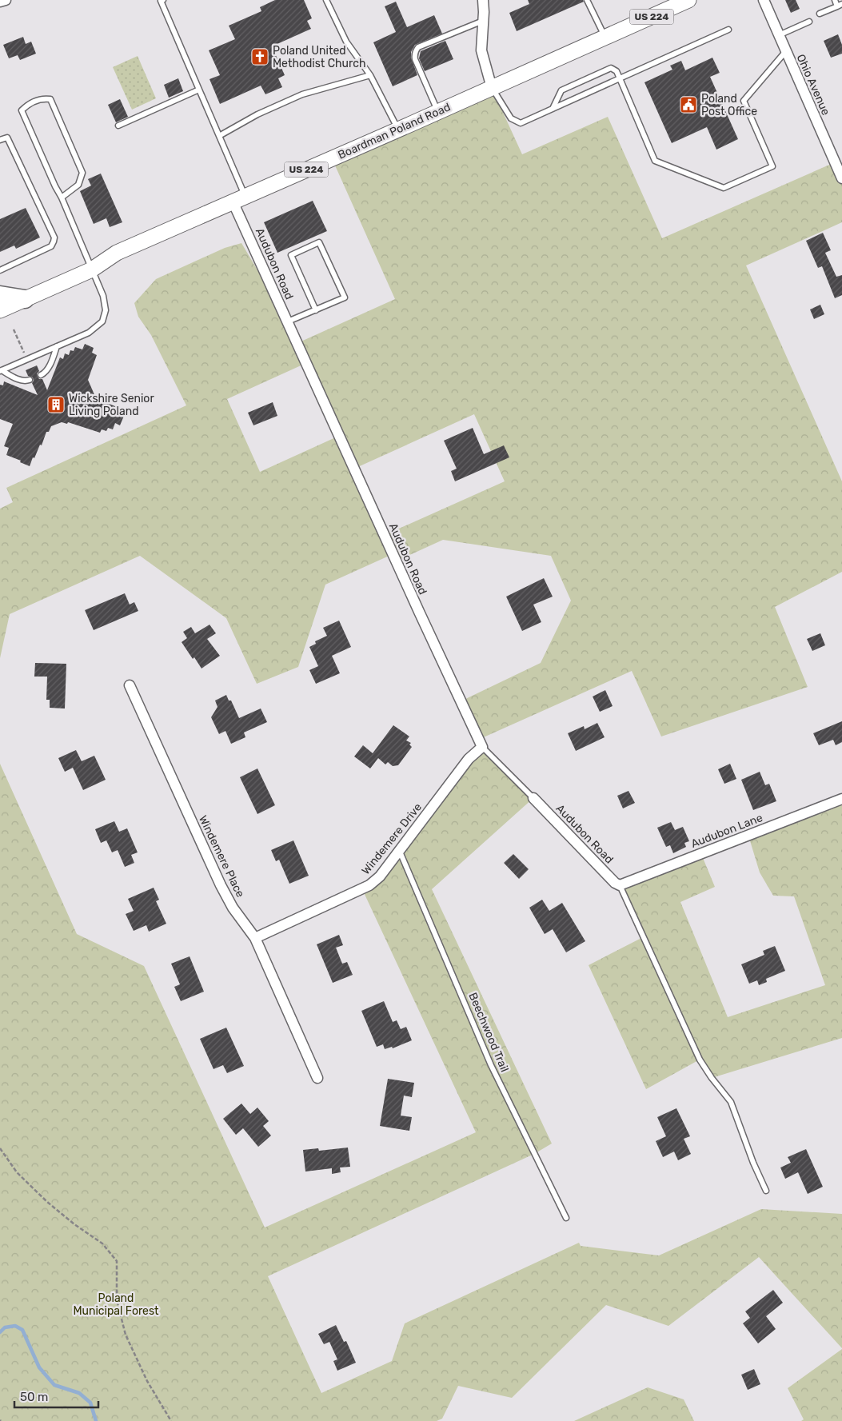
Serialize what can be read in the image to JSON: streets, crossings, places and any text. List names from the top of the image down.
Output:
{
  "streets": {
    "main road": ["US 224", "Boardman Poland Road"],
    "street": [
      "Ohio Avenue",
      "Audubon Road",
      "Audubon Lane",
      "Windemere Drive",
      "Windemere Place"
    ],
    "lane": ["Beechwood Trail"]
  },
  "crossings": [
    ["US 224", "Boardman Poland Road"],
    ["Boardman Poland Road", "Audubon Road"],
    ["Audubon Road", "Audubon Lane"],
    ["Audubon Road", "Windemere Drive"],
    ["Windemere Drive", "Windemere Place"],
    ["Windemere Drive", "Beechwood Trail"]
  ],
  "parks": ["Poland Municipal Forest"],
  "places": {
    "church": ["Poland United Methodist Church"],
    "public building": ["Poland Post Office"],
    "building": ["Wickshire Senior Living Poland"]
  },
  "scale_bar": "50 m"
}
